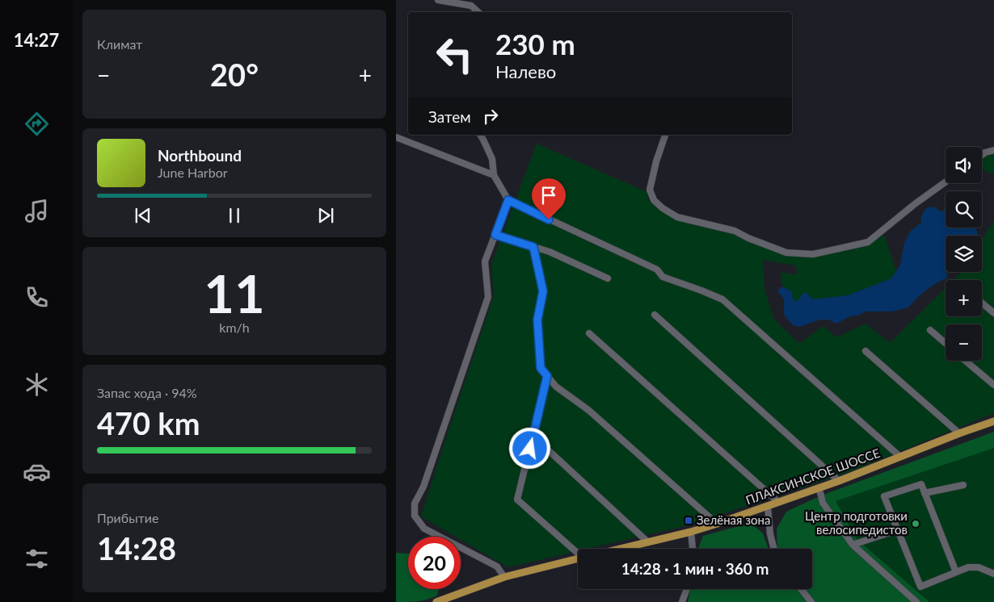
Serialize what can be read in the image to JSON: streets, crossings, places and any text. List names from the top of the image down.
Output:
{
  "streets": {
    "main road": ["ПЛАКСИНСКОЕ ШОССЕ"]
  },
  "places": {
    "transit": ["Зелёная зона"],
    "other": ["Центр подготовки велосипедистов"]
  },
  "page": {
    "tabs": "14:27",
    "tile": [
      "Климат",
      ["11", "km/h"],
      ["Запас хода · 94%", "470 km"],
      ["Прибытие", "14:28"]
    ],
    "turn": ["230 m", "Налево"],
    "heat": ["−", "20°", "+"],
    "then": "Затем",
    "song": ["Northbound", "June Harbor"],
    "map_buttons": ["+", "−"],
    "limit": "20",
    "trip": "14:28 · 1 мин · 360 m"
  }
}
